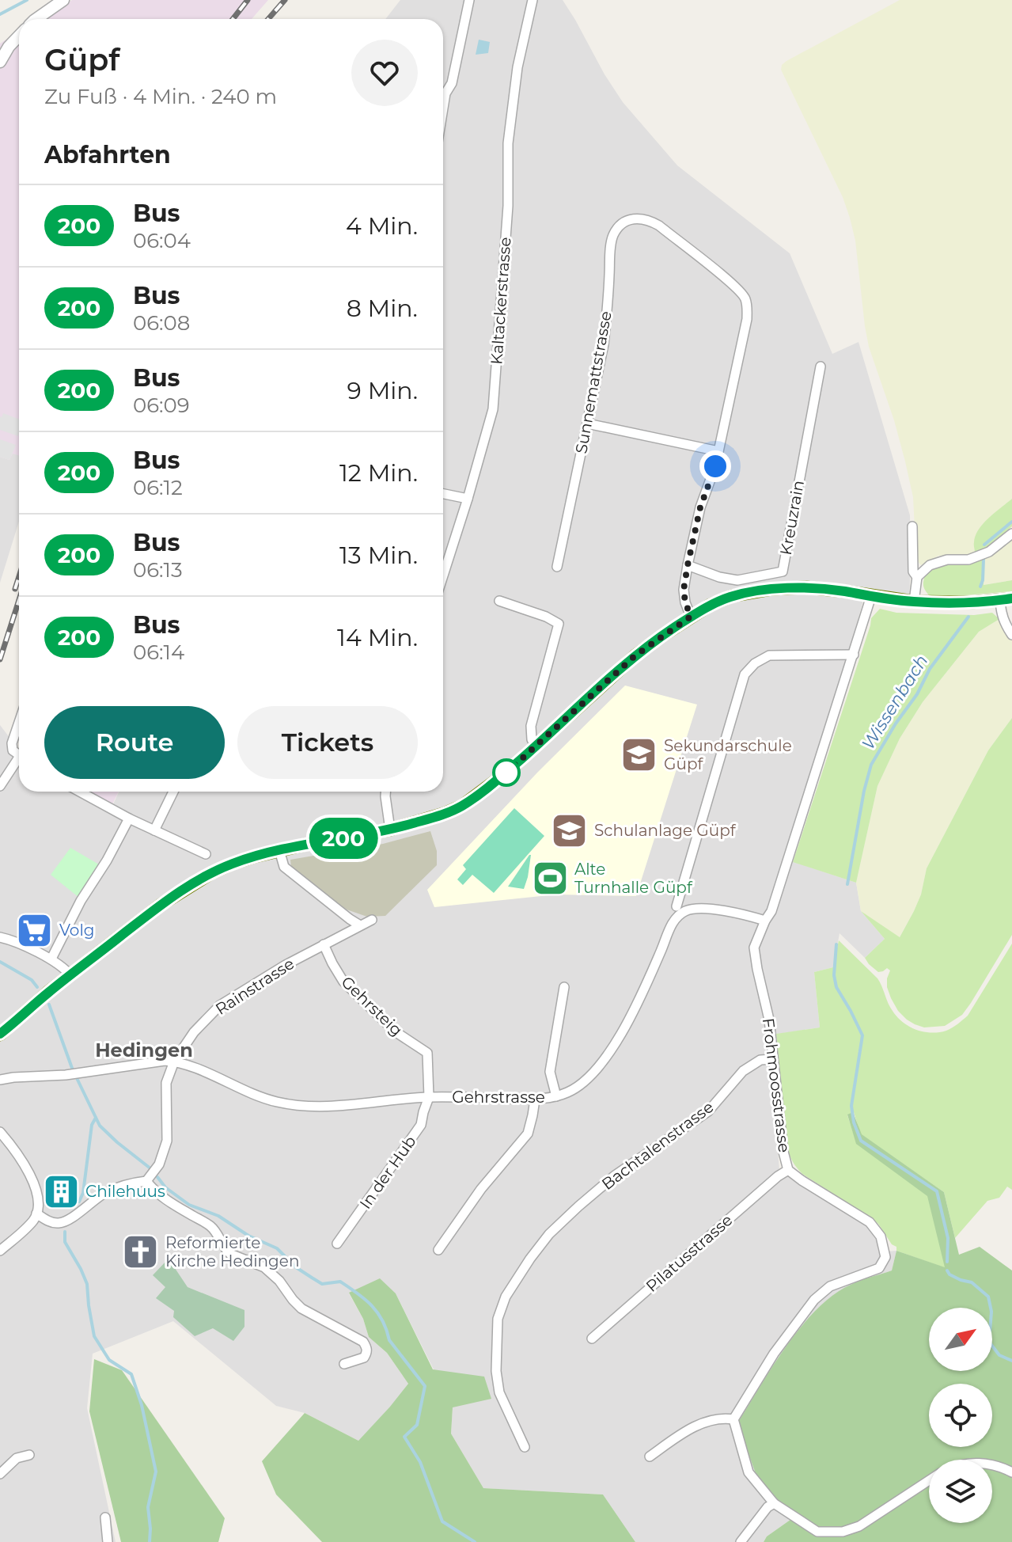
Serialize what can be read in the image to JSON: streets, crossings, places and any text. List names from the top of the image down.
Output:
{
  "streets": {
    "street": [
      "Kaltackerstrasse",
      "Sunnemattstrasse",
      "Kreuzrain",
      "Rainstrasse",
      "Gehrsteig",
      "Frohmoosstrasse",
      "Gehrstrasse",
      "Bachtalenstrasse",
      "In der Hub",
      "Pilatusstrasse"
    ]
  },
  "crossings": [
    ["Sunnemattstrasse", "Kreuzrain"],
    ["Rainstrasse", "Gehrsteig"],
    ["Rainstrasse", "Gehrstrasse"],
    ["Gehrsteig", "Gehrstrasse"],
    ["Gehrsteig", "In der Hub"],
    ["Frohmoosstrasse", "Gehrstrasse"],
    ["Frohmoosstrasse", "Bachtalenstrasse"],
    ["Frohmoosstrasse", "Pilatusstrasse"],
    ["Gehrstrasse", "In der Hub"]
  ],
  "districts": ["Hedingen"],
  "water": ["Wissenbach"],
  "places": {
    "school or university": ["Sekundarschule Güpf", "Schulanlage Güpf"],
    "sports": ["Alte Turnhalle Güpf"],
    "supermarket": ["Volg"],
    "building": ["Chilehuus"],
    "church": ["Reformierte Kirche Hedingen"]
  },
  "lines": ["bus line 200"],
  "north": "top right",
  "page": {
    "on_map": "200",
    "heading": [
      ["Güpf", "Zu Fuß · 4 Min. · 240 m"],
      "Abfahrten"
    ],
    "list": [
      {
        "mark": "200",
        "name": "Bus",
        "note": "06:04",
        "value": "4 Min."
      },
      {
        "mark": "200",
        "name": "Bus",
        "note": "06:08",
        "value": "8 Min."
      },
      {
        "mark": "200",
        "name": "Bus",
        "note": "06:09",
        "value": "9 Min."
      },
      {
        "mark": "200",
        "name": "Bus",
        "note": "06:12",
        "value": "12 Min."
      },
      {
        "mark": "200",
        "name": "Bus",
        "note": "06:13",
        "value": "13 Min."
      },
      {
        "mark": "200",
        "name": "Bus",
        "note": "06:14",
        "value": "14 Min."
      }
    ],
    "buttons": ["Route", "Tickets"]
  }
}
